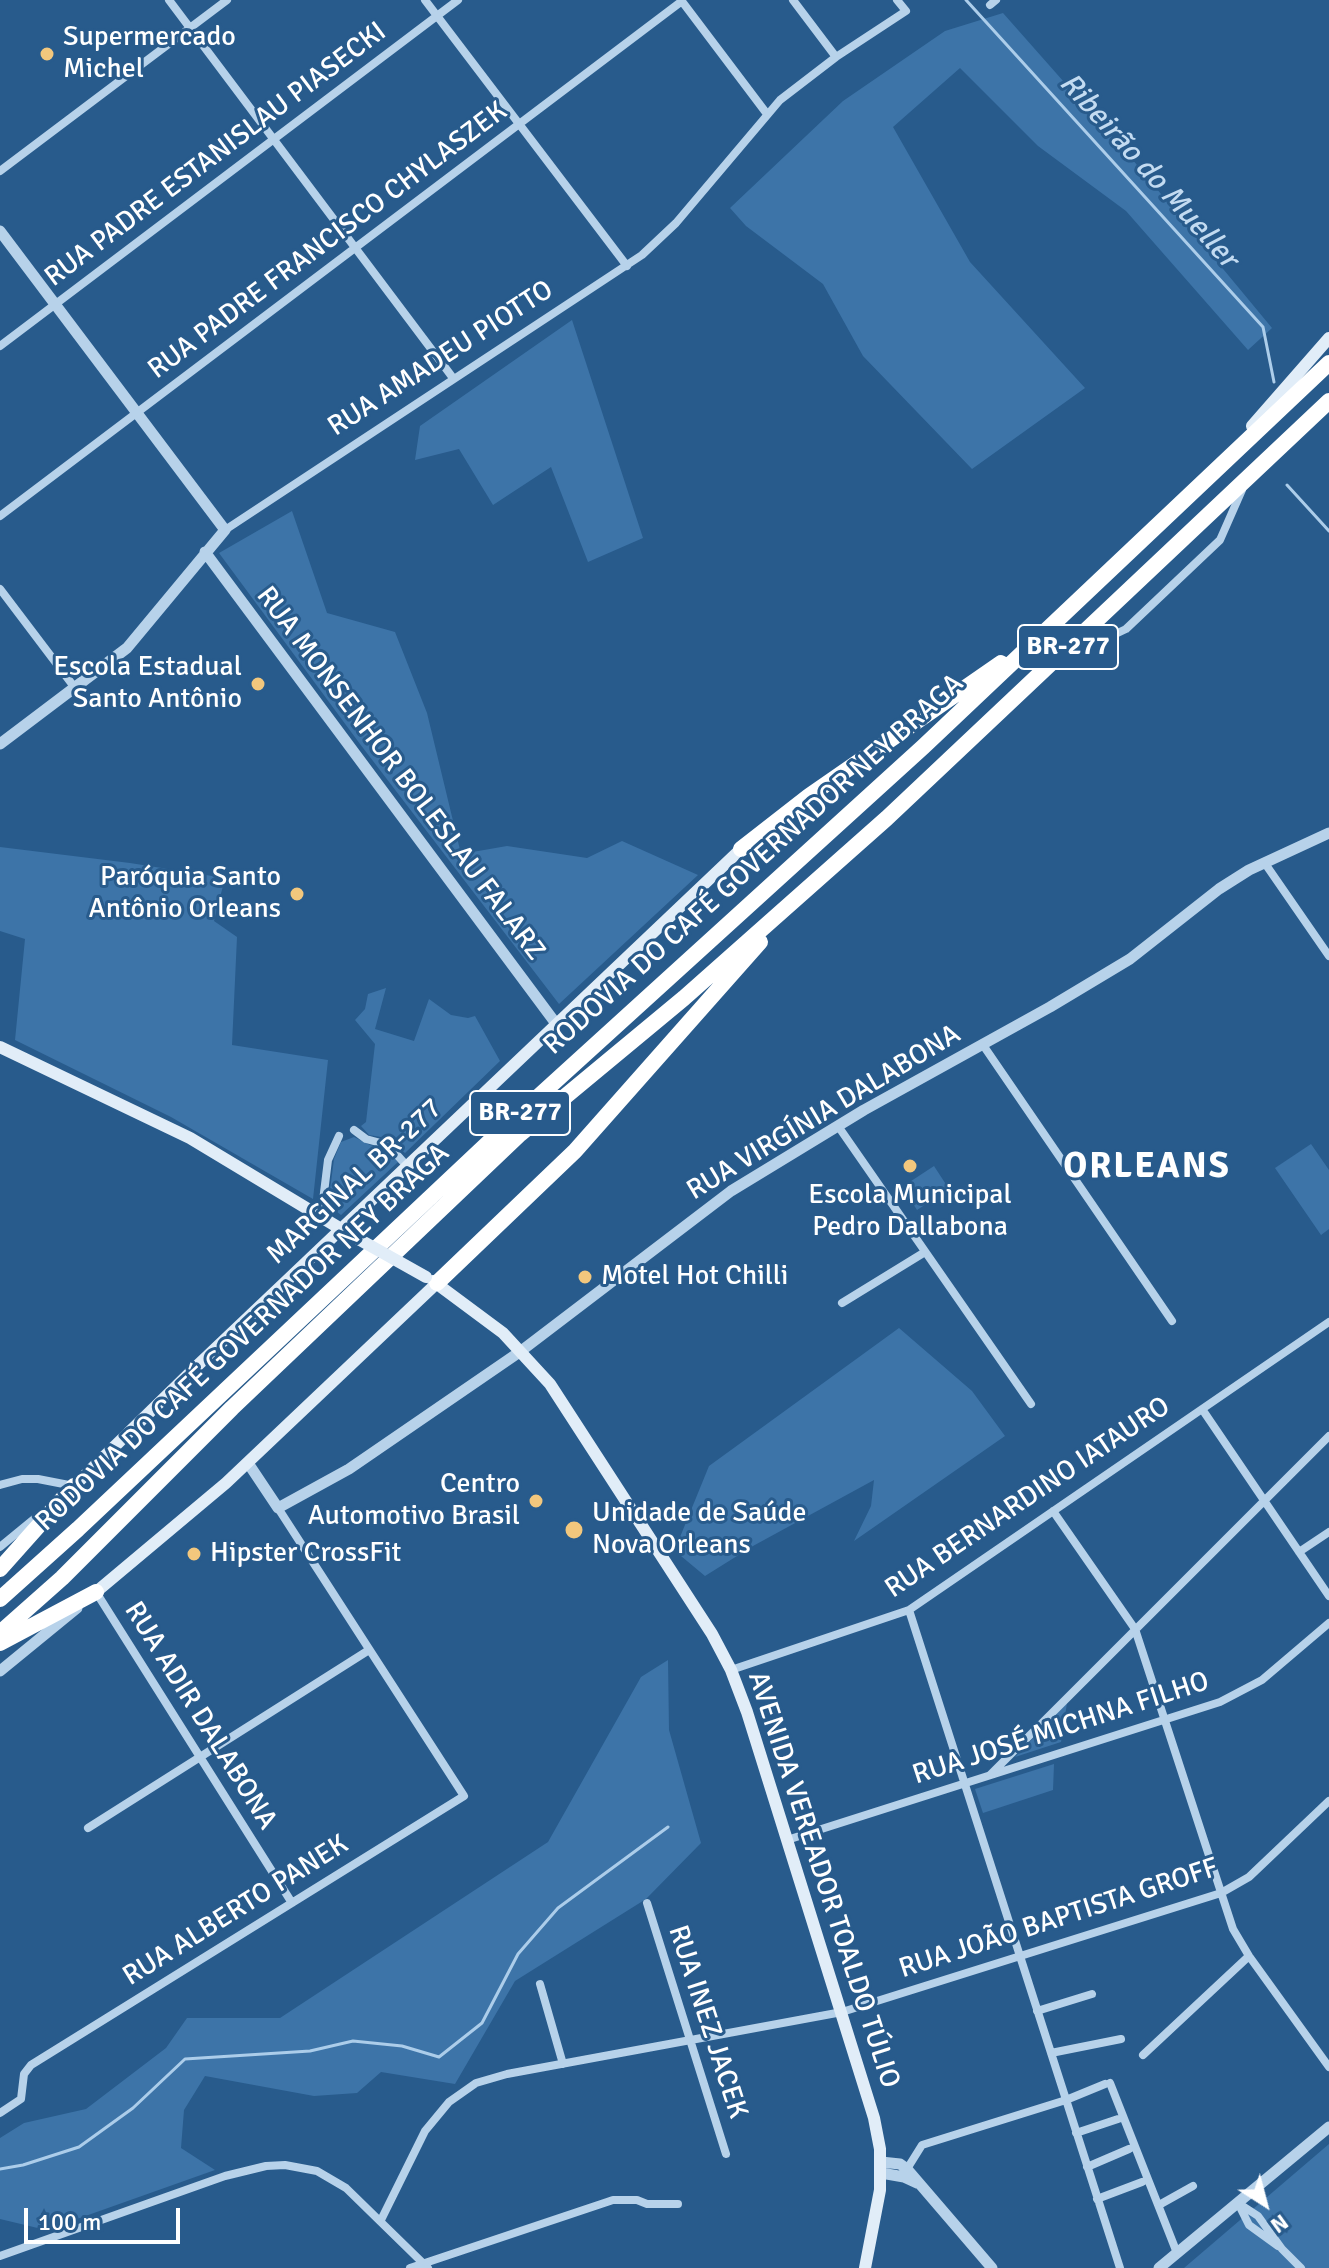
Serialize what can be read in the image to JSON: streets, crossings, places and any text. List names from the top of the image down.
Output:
{
  "streets": {
    "highway": ["BR-277", "RODOVIA DO CAFÉ GOVERNADOR NEY BRAGA"],
    "main road": ["MARGINAL BR-277", "AVENIDA VEREADOR TOALDO TÚLIO"],
    "street": [
      "RUA PADRE ESTANISLAU PIASECKI",
      "RUA PADRE FRANCISCO CHYLASZEK",
      "RUA AMADEU PIOTTO",
      "RUA MONSENHOR BOLESLAU FALARZ",
      "RUA VIRGÍNIA DALABONA",
      "RUA BERNARDINO IATAURO",
      "RUA ADIR DALABONA",
      "RUA JOSÉ MICHNA FILHO",
      "RUA ALBERTO PANEK",
      "RUA JOÃO BAPTISTA GROFF",
      "RUA INEZ JACEK"
    ]
  },
  "crossings": [
    ["RUA AMADEU PIOTTO", "RUA MONSENHOR BOLESLAU FALARZ"],
    ["RUA MONSENHOR BOLESLAU FALARZ", "MARGINAL BR-277"],
    ["RUA VIRGÍNIA DALABONA", "AVENIDA VEREADOR TOALDO TÚLIO"],
    ["MARGINAL BR-277", "AVENIDA VEREADOR TOALDO TÚLIO"],
    ["RUA BERNARDINO IATAURO", "AVENIDA VEREADOR TOALDO TÚLIO"],
    ["RUA ADIR DALABONA", "RUA ALBERTO PANEK"],
    ["RUA JOSÉ MICHNA FILHO", "AVENIDA VEREADOR TOALDO TÚLIO"],
    ["AVENIDA VEREADOR TOALDO TÚLIO", "RUA JOÃO BAPTISTA GROFF"],
    ["RUA JOÃO BAPTISTA GROFF", "RUA INEZ JACEK"]
  ],
  "districts": ["ORLEANS"],
  "water": ["Ribeirão do Mueller"],
  "places": [
    "Supermercado Michel",
    "Escola Estadual Santo Antônio",
    "Paróquia Santo Antônio Orleans",
    "Escola Municipal Pedro Dallabona",
    "Motel Hot Chilli",
    "Centro Automotivo Brasil",
    "Unidade de Saúde Nova Orleans",
    "Hipster CrossFit"
  ],
  "scale_bar": "100 m",
  "north": "bottom right"
}
